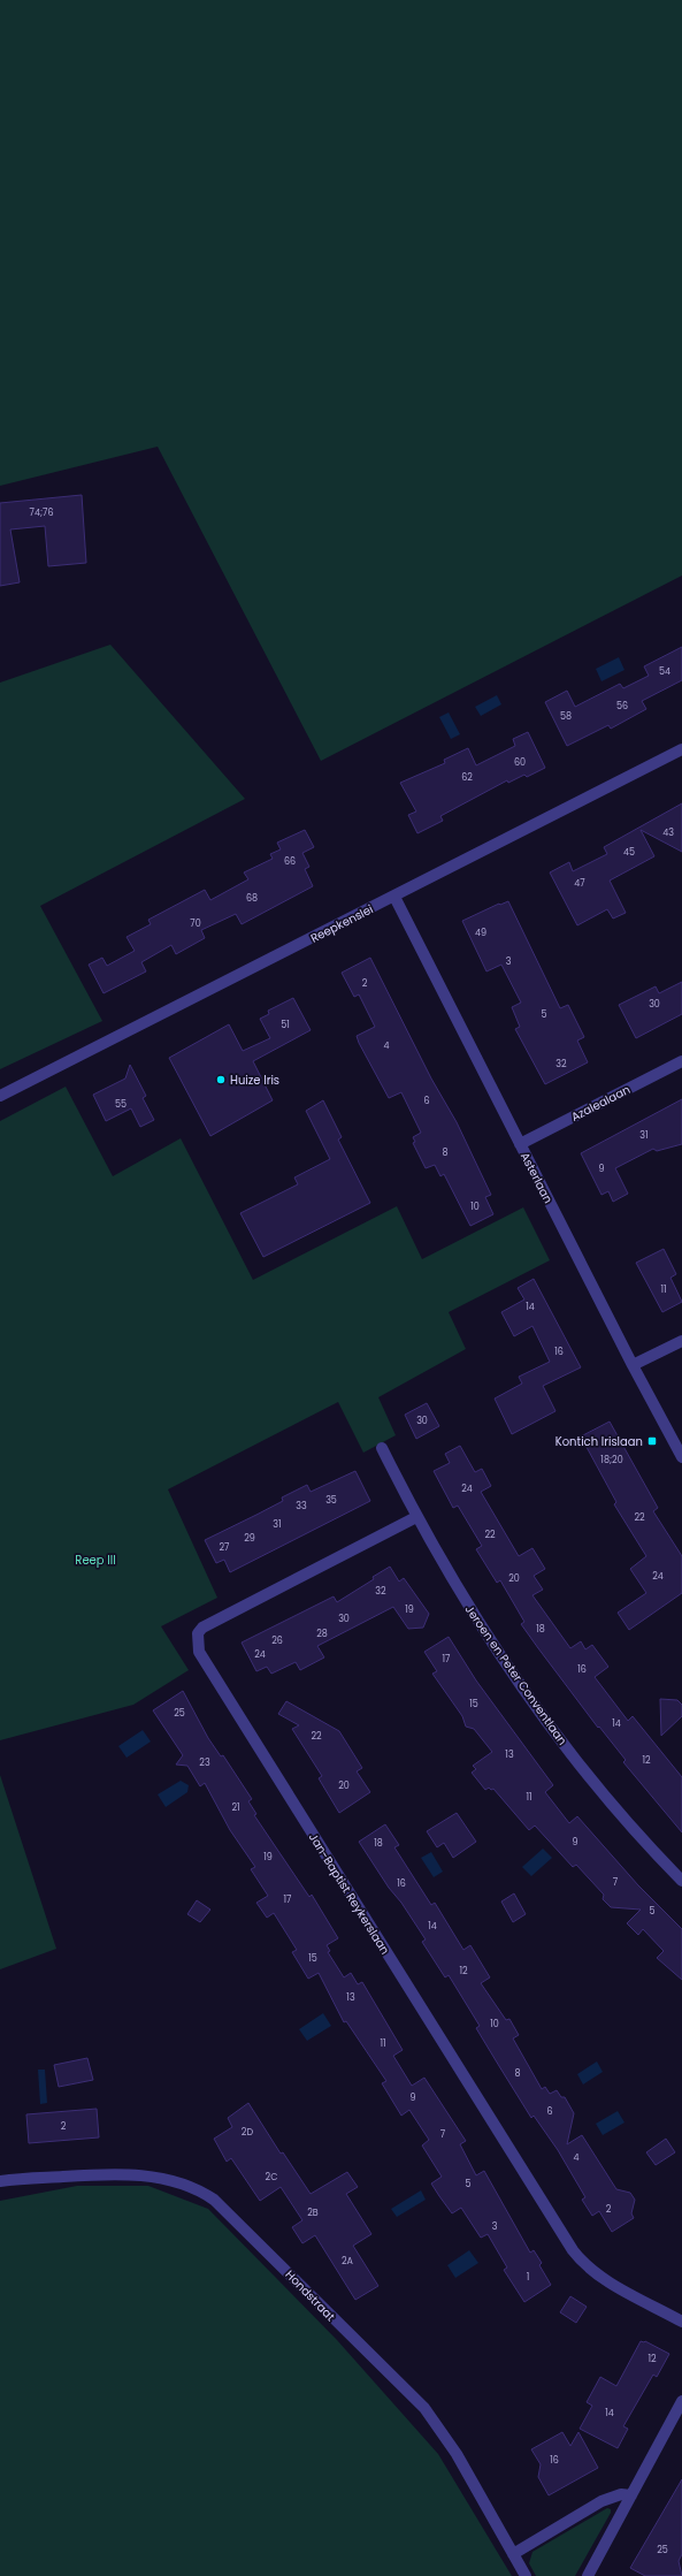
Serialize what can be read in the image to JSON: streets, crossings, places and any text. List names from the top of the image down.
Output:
{
  "streets": {
    "street": [
      "Reepkenslei",
      "Azalealaan",
      "Asterlaan",
      "Jeroen en Peter Conventlaan",
      "Jan-Baptist Reykerslaan",
      "Hondstraat"
    ]
  },
  "crossings": [
    ["Reepkenslei", "Asterlaan"],
    ["Azalealaan", "Asterlaan"],
    ["Jeroen en Peter Conventlaan", "Jan-Baptist Reykerslaan"]
  ],
  "parks": ["Reep III"],
  "places": {
    "other": ["Huize Iris"],
    "transit": ["Kontich Irislaan"]
  },
  "house_numbers": [
    "74;76",
    "54",
    "56",
    "58",
    "60",
    "62",
    "43",
    "45",
    "66",
    "47",
    "68",
    "70",
    "49",
    "3",
    "2",
    "30",
    "5",
    "51",
    "4",
    "32",
    "6",
    "55",
    "31",
    "8",
    "9",
    "10",
    "11",
    "14",
    "16",
    "30",
    "18;20",
    "24",
    "35",
    "33",
    "22",
    "31",
    "22",
    "29",
    "27",
    "24",
    "20",
    "32",
    "19",
    "30",
    "18",
    "28",
    "26",
    "24",
    "17",
    "16",
    "15",
    "25",
    "14",
    "22",
    "13",
    "12",
    "23",
    "20",
    "11",
    "21",
    "9",
    "18",
    "19",
    "7",
    "16",
    "17",
    "5",
    "14",
    "15",
    "12",
    "13",
    "10",
    "11",
    "8",
    "9",
    "6",
    "2",
    "2D",
    "7",
    "4",
    "2C",
    "5",
    "2",
    "2B",
    "3",
    "2A",
    "1",
    "12",
    "14",
    "16",
    "25"
  ]
}
